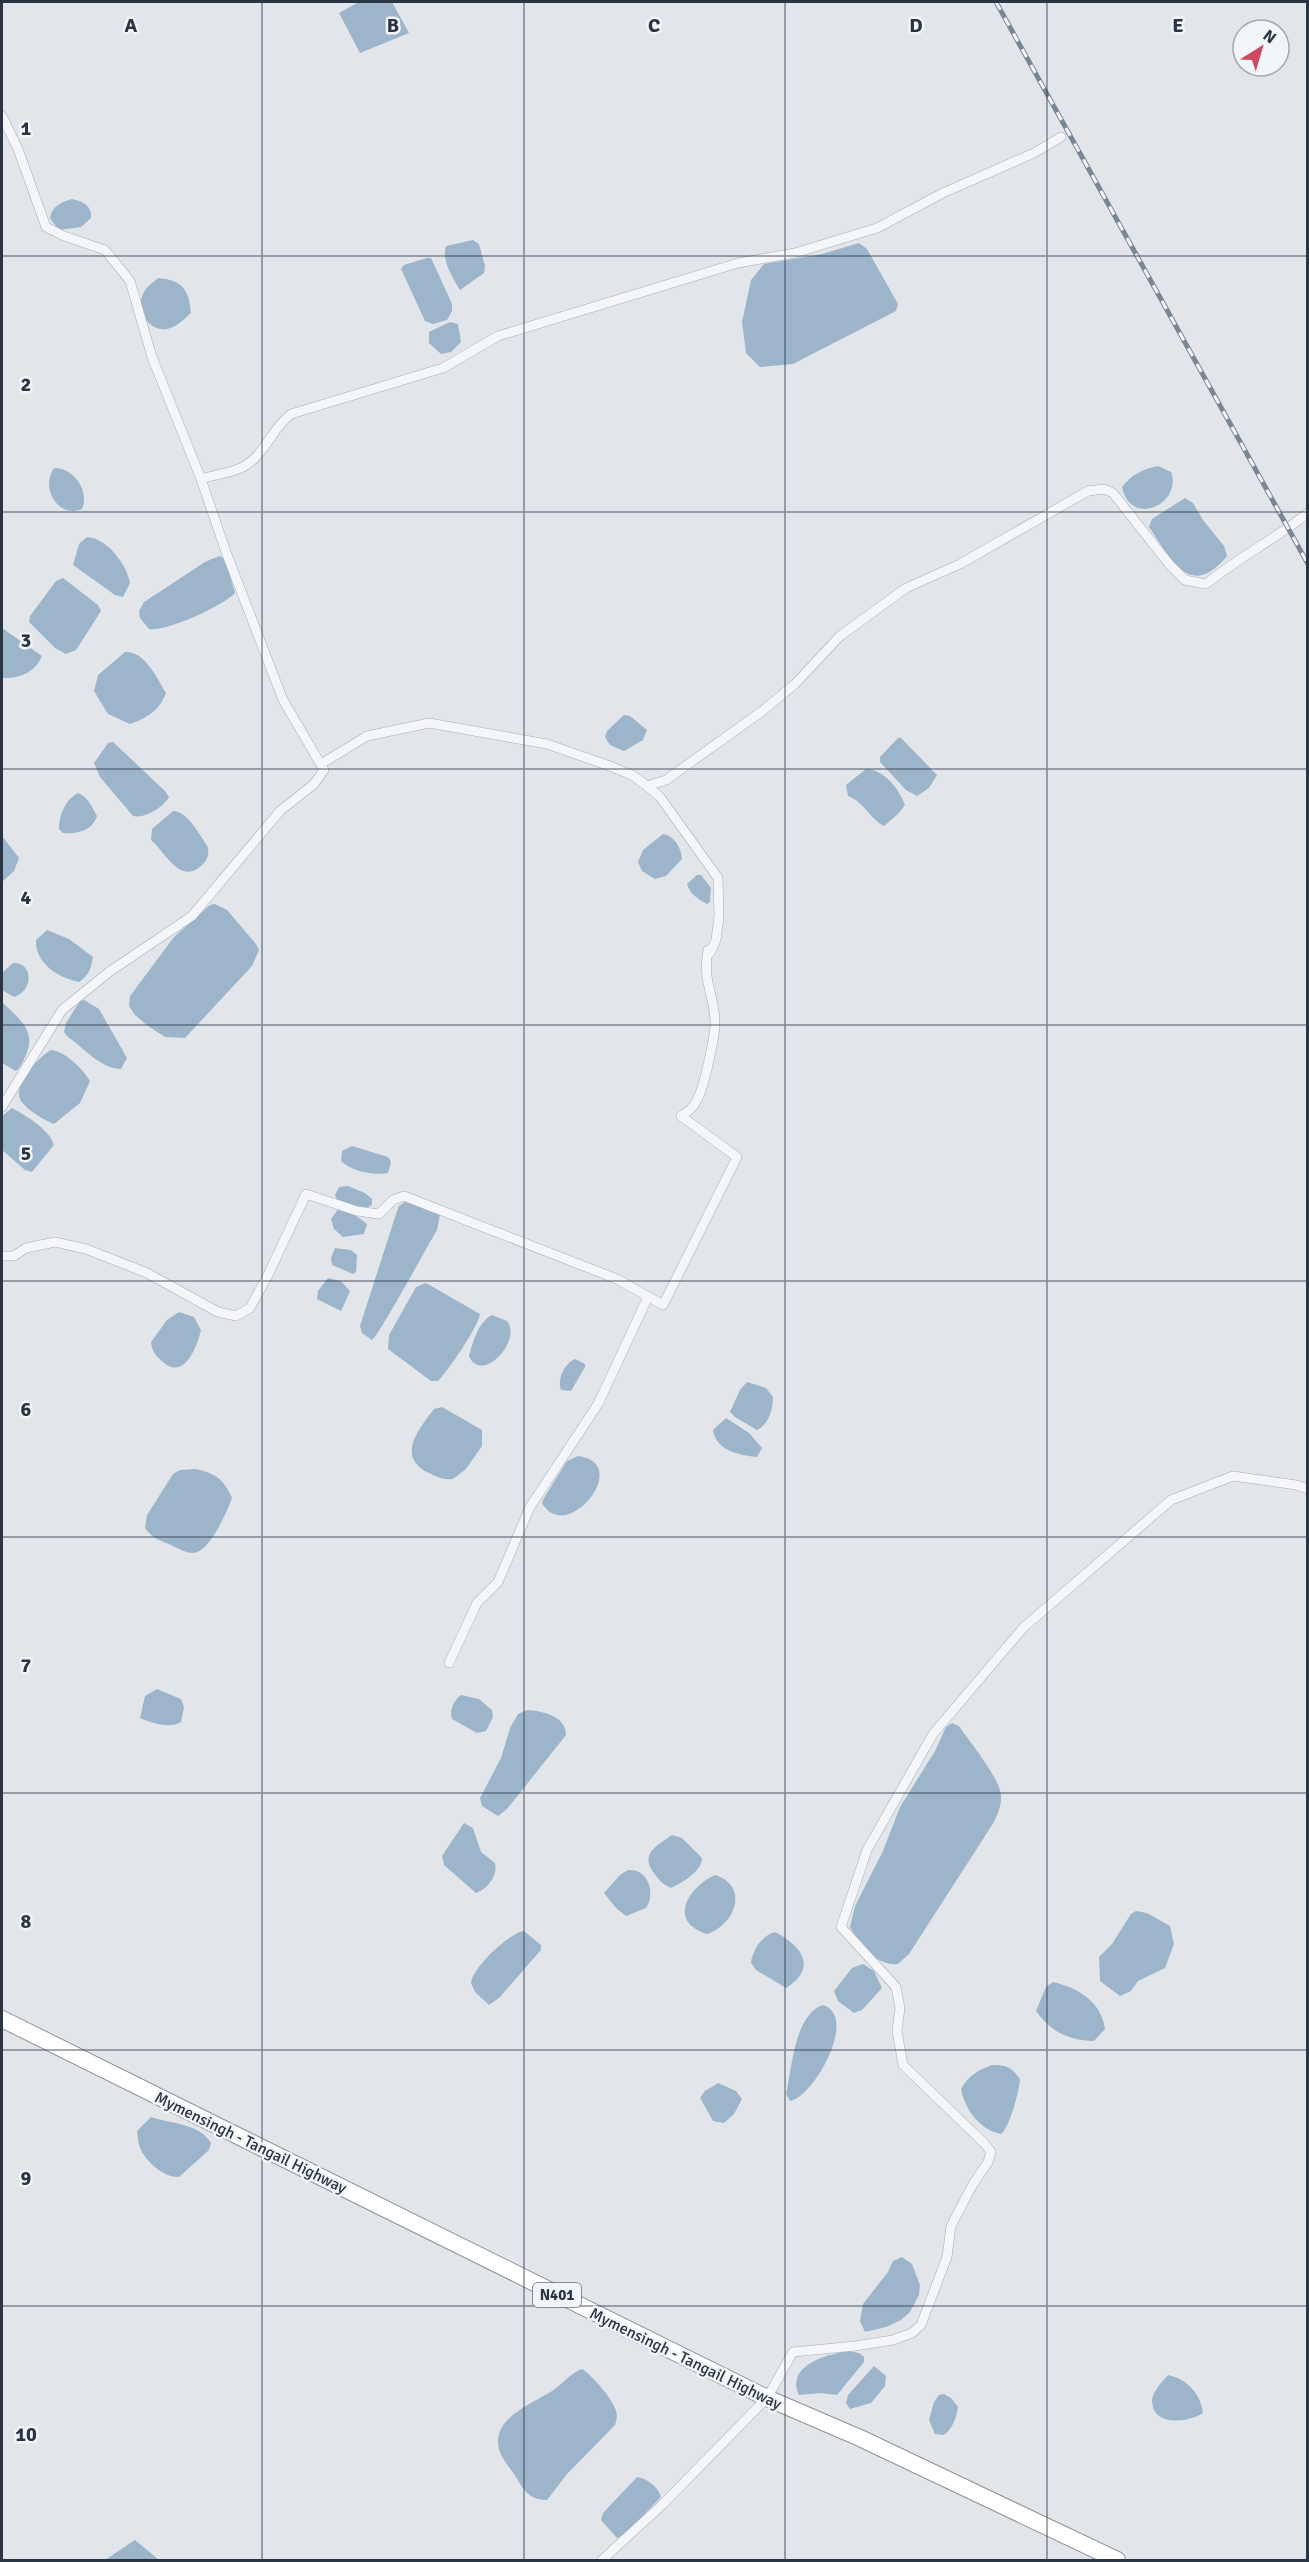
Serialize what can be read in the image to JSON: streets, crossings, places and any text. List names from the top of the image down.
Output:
{
  "streets": {
    "highway": ["Mymensingh - Tangail Highway", "N401"]
  },
  "north": "top right",
  "grid": {
    "columns": [
      "A",
      "B",
      "C",
      "D",
      "E"
    ],
    "rows": [
      "1",
      "2",
      "3",
      "4",
      "5",
      "6",
      "7",
      "8",
      "9",
      "10"
    ]
  }
}
